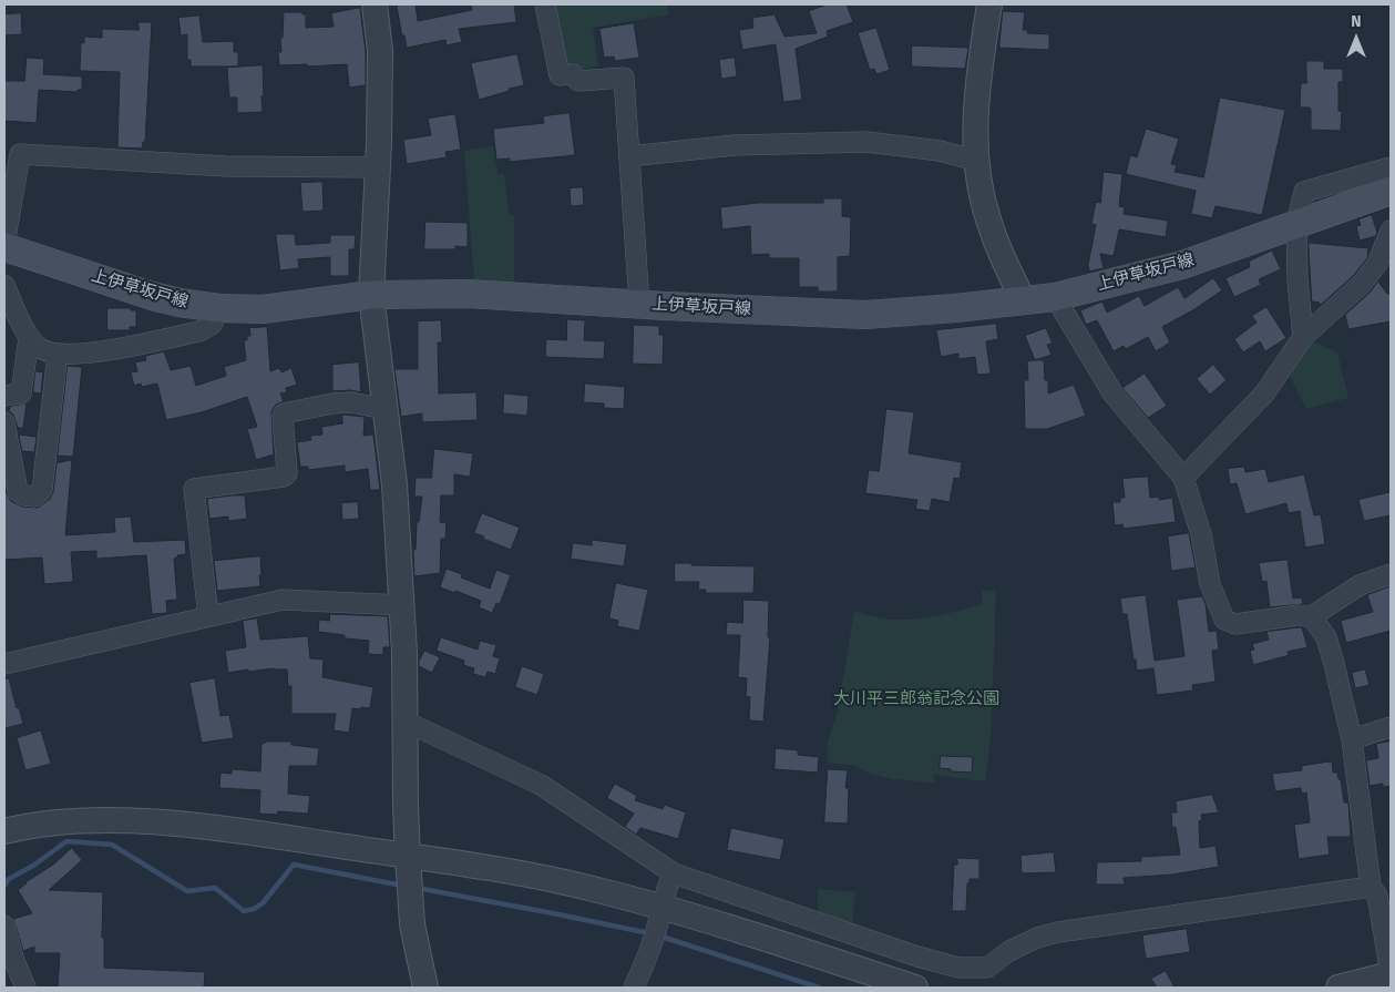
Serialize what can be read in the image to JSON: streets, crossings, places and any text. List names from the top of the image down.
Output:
{
  "streets": {
    "main road": ["上伊草坂戸線"]
  },
  "parks": ["大川平三郎翁記念公園"],
  "north": "top"
}
